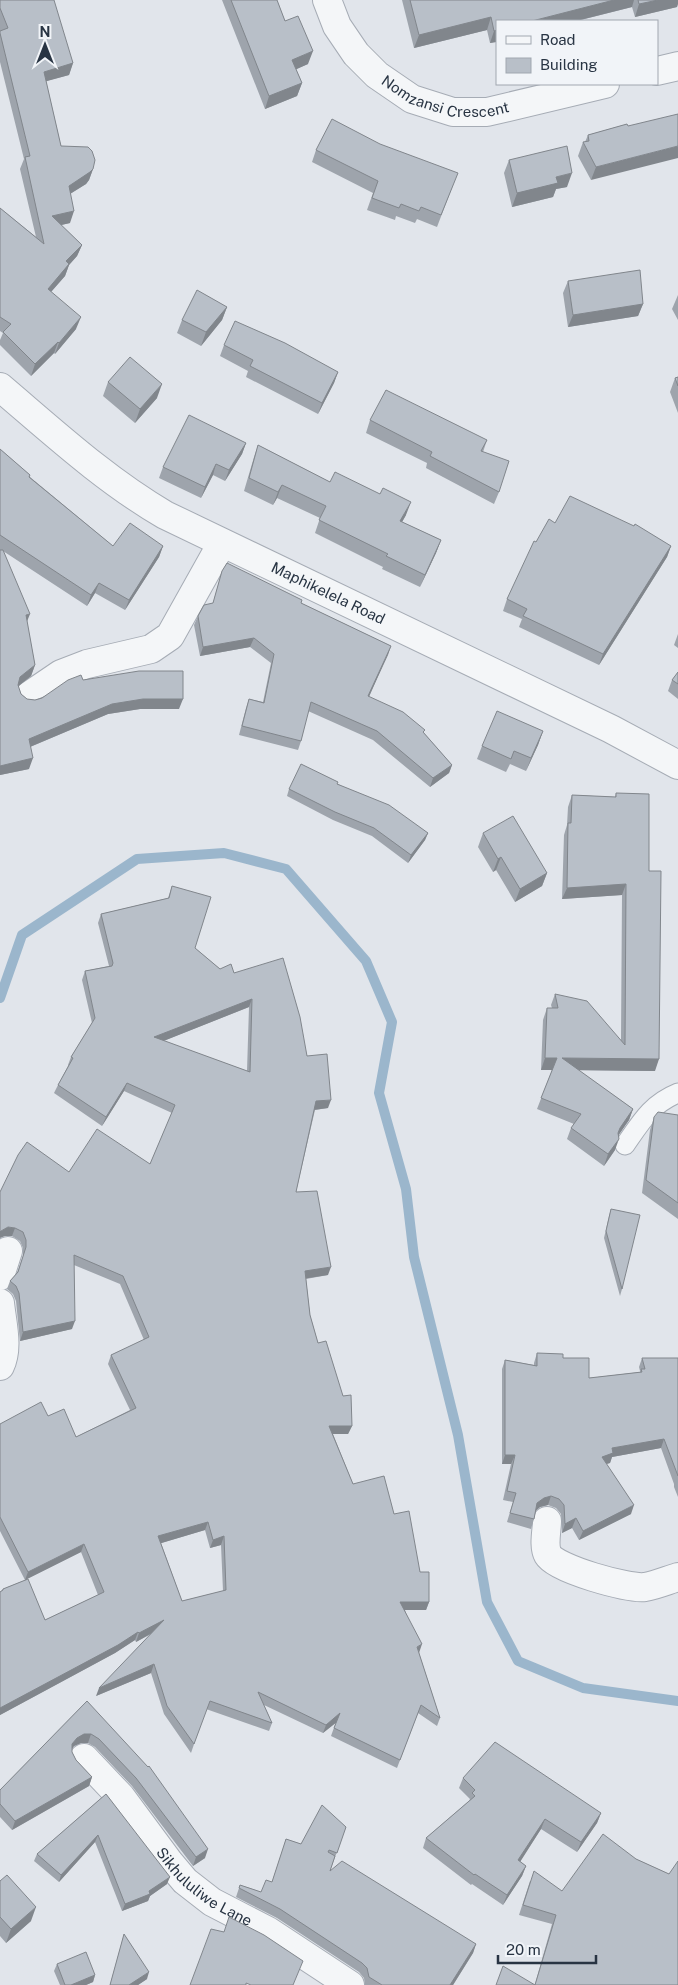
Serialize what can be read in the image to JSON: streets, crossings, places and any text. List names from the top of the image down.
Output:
{
  "streets": {
    "street": ["Nomzansi Crescent", "Maphikelela Road", "Sikhululiwe Lane"]
  },
  "legend": ["Road", "Building"],
  "scale_bar": "20 m",
  "north": "top"
}
